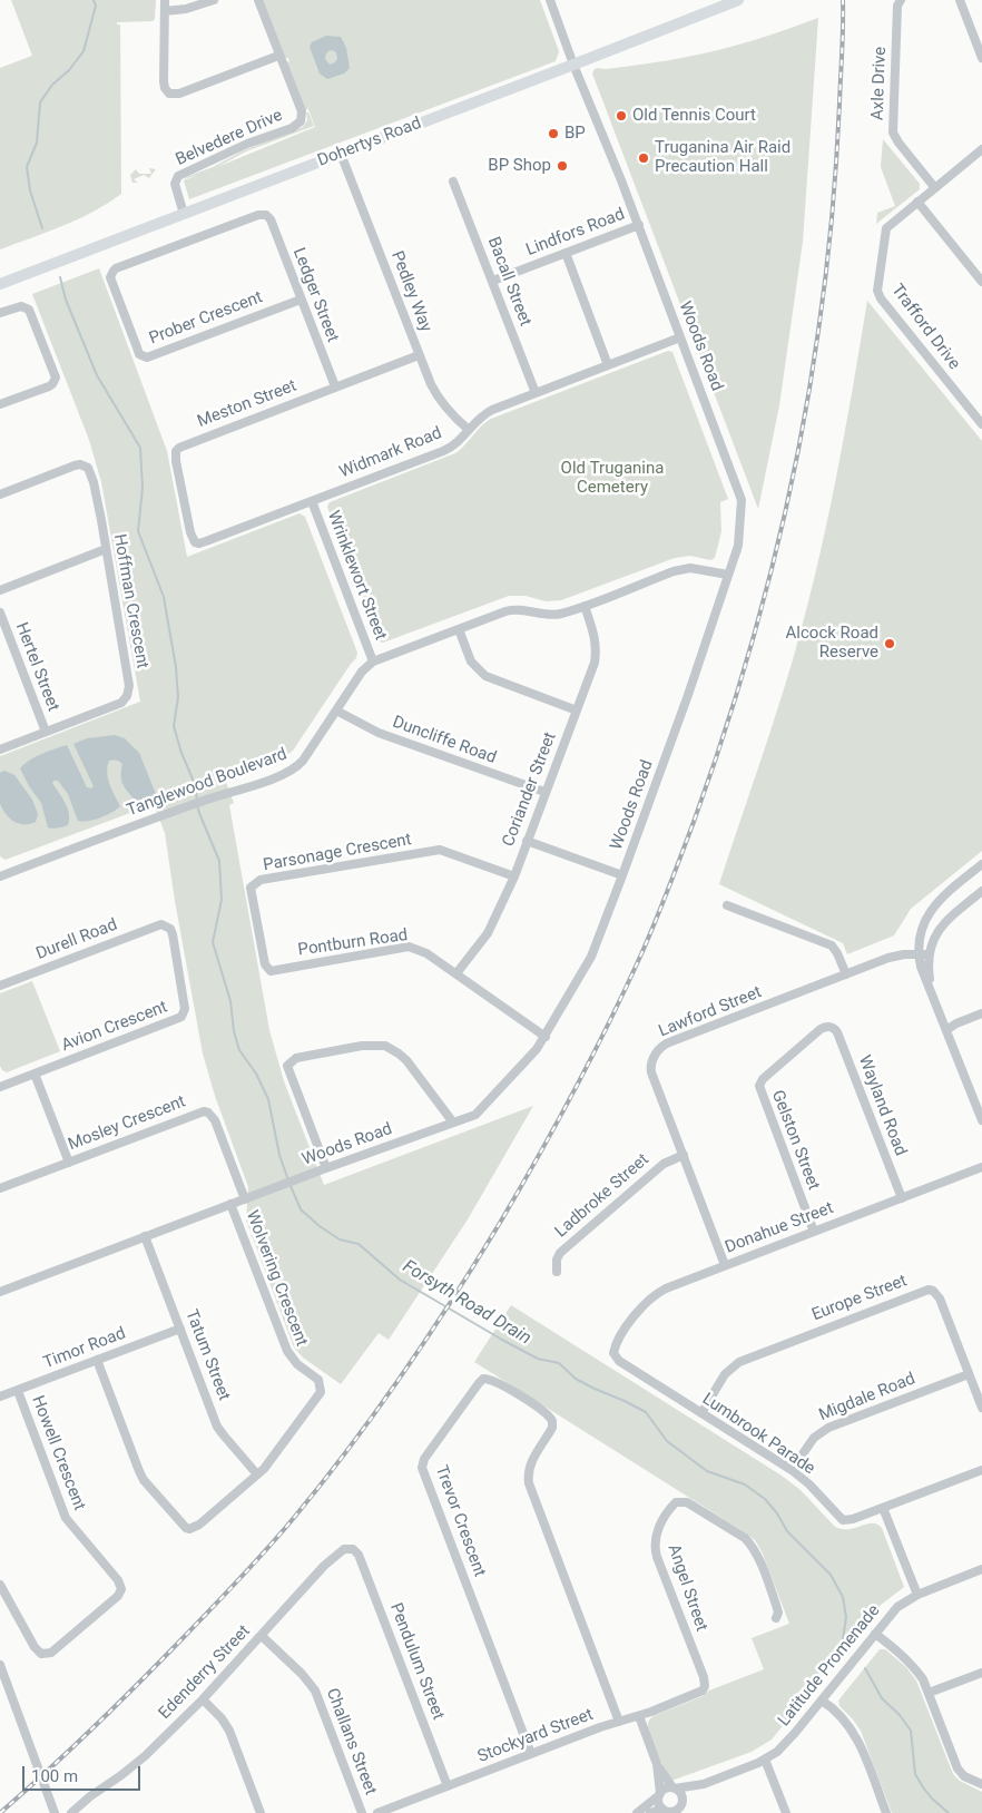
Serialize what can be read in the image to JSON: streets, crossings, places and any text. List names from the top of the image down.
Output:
{
  "streets": {
    "main road": ["Dohertys Road"],
    "street": [
      "Axle Drive",
      "Belvedere Drive",
      "Lindfors Road",
      "Bacall Street",
      "Pedley Way",
      "Ledger Street",
      "Prober Crescent",
      "Trafford Drive",
      "Woods Road",
      "Meston Street",
      "Widmark Road",
      "Wrinklewort Street",
      "Hoffman Crescent",
      "Hertel Street",
      "Duncliffe Road",
      "Tanglewood Boulevard",
      "Coriander Street",
      "Parsonage Crescent",
      "Durell Road",
      "Pontburn Road",
      "Lawford Street",
      "Avion Crescent",
      "Wayland Road",
      "Mosley Crescent",
      "Gelston Street",
      "Ladbroke Street",
      "Donahue Street",
      "Wolvering Crescent",
      "Europe Street",
      "Timor Road",
      "Tatum Street",
      "Migdale Road",
      "Lumbrook Parade",
      "Howell Crescent",
      "Trevor Crescent",
      "Angel Street",
      "Pendulum Street",
      "Latitude Promenade",
      "Edenderry Street",
      "Stockyard Street",
      "Challans Street"
    ]
  },
  "crossings": [
    ["Axle Drive", "Trafford Drive"],
    ["Belvedere Drive", "Dohertys Road"],
    ["Dohertys Road", "Pedley Way"],
    ["Dohertys Road", "Woods Road"],
    ["Lindfors Road", "Bacall Street"],
    ["Lindfors Road", "Woods Road"],
    ["Bacall Street", "Widmark Road"],
    ["Pedley Way", "Meston Street"],
    ["Pedley Way", "Widmark Road"],
    ["Ledger Street", "Prober Crescent"],
    ["Ledger Street", "Meston Street"],
    ["Woods Road", "Widmark Road"],
    ["Woods Road", "Tanglewood Boulevard"],
    ["Woods Road", "Pontburn Road"],
    ["Woods Road", "Mosley Crescent"],
    ["Woods Road", "Wolvering Crescent"],
    ["Woods Road", "Tatum Street"],
    ["Meston Street", "Widmark Road"],
    ["Widmark Road", "Wrinklewort Street"],
    ["Wrinklewort Street", "Tanglewood Boulevard"],
    ["Hoffman Crescent", "Hertel Street"],
    ["Duncliffe Road", "Tanglewood Boulevard"],
    ["Duncliffe Road", "Coriander Street"],
    ["Tanglewood Boulevard", "Coriander Street"],
    ["Coriander Street", "Parsonage Crescent"],
    ["Coriander Street", "Pontburn Road"],
    ["Parsonage Crescent", "Pontburn Road"],
    ["Durell Road", "Avion Crescent"],
    ["Lawford Street", "Ladbroke Street"],
    ["Lawford Street", "Donahue Street"],
    ["Wayland Road", "Gelston Street"],
    ["Wayland Road", "Donahue Street"],
    ["Gelston Street", "Donahue Street"],
    ["Donahue Street", "Lumbrook Parade"],
    ["Wolvering Crescent", "Timor Road"],
    ["Wolvering Crescent", "Tatum Street"],
    ["Europe Street", "Migdale Road"],
    ["Europe Street", "Lumbrook Parade"],
    ["Timor Road", "Tatum Street"],
    ["Timor Road", "Howell Crescent"],
    ["Migdale Road", "Lumbrook Parade"],
    ["Trevor Crescent", "Stockyard Street"],
    ["Angel Street", "Stockyard Street"],
    ["Pendulum Street", "Edenderry Street"],
    ["Pendulum Street", "Stockyard Street"],
    ["Edenderry Street", "Challans Street"]
  ],
  "water": ["Forsyth Road Drain"],
  "parks": ["Old Truganina Cemetery"],
  "places": [
    "Old Tennis Court",
    "BP",
    "Truganina Air Raid Precaution Hall",
    "BP Shop",
    "Alcock Road Reserve"
  ],
  "scale_bar": "100 m"
}
